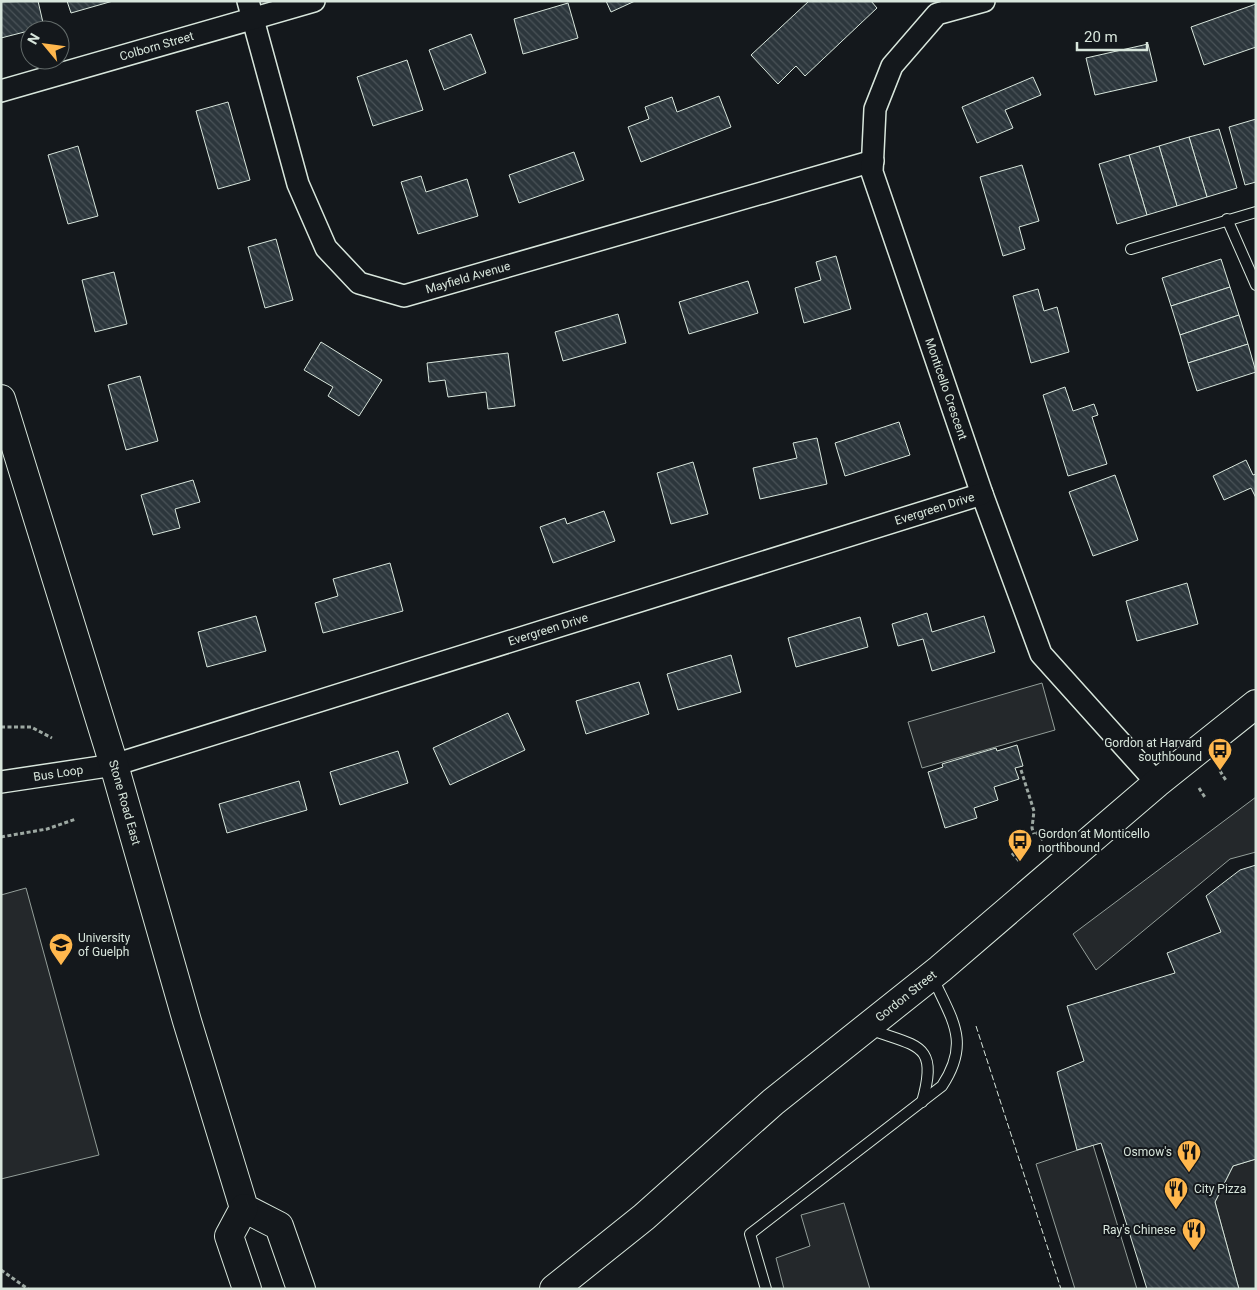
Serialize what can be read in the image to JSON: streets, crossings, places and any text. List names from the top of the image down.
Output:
{
  "streets": {
    "main road": ["Stone Road East", "Gordon Street"],
    "street": [
      "Colborn Street",
      "Mayfield Avenue",
      "Monticello Crescent",
      "Evergreen Drive",
      "Bus Loop"
    ]
  },
  "crossings": [
    ["Colborn Street", "Mayfield Avenue"],
    ["Mayfield Avenue", "Monticello Crescent"],
    ["Monticello Crescent", "Evergreen Drive"],
    ["Monticello Crescent", "Gordon Street"],
    ["Evergreen Drive", "Bus Loop"],
    ["Evergreen Drive", "Stone Road East"],
    ["Bus Loop", "Stone Road East"]
  ],
  "places": {
    "bus stop": ["Gordon at Harvard southbound", "Gordon at Monticello northbound"],
    "school or university": ["University of Guelph"],
    "restaurant": ["Osmow's", "City Pizza", "Ray's Chinese"]
  },
  "scale_bar": "20 m",
  "north": "top left"
}
